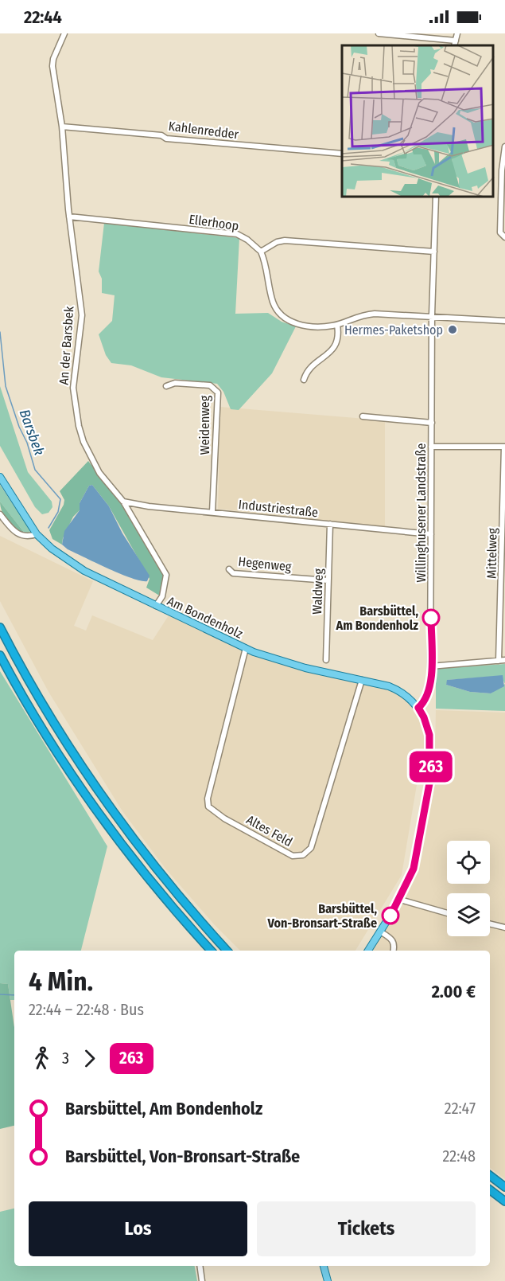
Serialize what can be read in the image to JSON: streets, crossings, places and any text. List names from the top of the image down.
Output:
{
  "streets": {
    "main road": ["Am Bondenholz"],
    "street": [
      "Kahlenredder",
      "Ellerhoop",
      "An der Barsbek",
      "Weidenweg",
      "Industriestraße",
      "Willinghusener Landstraße",
      "Mittelweg",
      "Hegenweg",
      "Waldweg",
      "Altes Feld"
    ]
  },
  "crossings": [
    ["Kahlenredder", "An der Barsbek"],
    ["Ellerhoop", "An der Barsbek"],
    ["An der Barsbek", "Industriestraße"],
    ["An der Barsbek", "Am Bondenholz"],
    ["Weidenweg", "Industriestraße"],
    ["Industriestraße", "Willinghusener Landstraße"],
    ["Industriestraße", "Waldweg"],
    ["Willinghusener Landstraße", "Am Bondenholz"],
    ["Hegenweg", "Waldweg"],
    ["Am Bondenholz", "Altes Feld"]
  ],
  "water": ["Barsbek"],
  "places": ["Hermes-Paketshop", "Barsbüttel, Am Bondenholz", "Barsbüttel, Von-Bronsart-Straße"],
  "lines": ["bus line 263"],
  "page": {
    "status": "22:44",
    "on_map": "263",
    "heading": ["4 Min.", "22:44 – 22:48 · Bus", "2.00 €"],
    "legs": ["3", "263"],
    "list": [
      {
        "name": "Barsbüttel, Am Bondenholz",
        "value": "22:47"
      },
      {
        "name": "Barsbüttel, Von-Bronsart-Straße",
        "value": "22:48"
      }
    ],
    "buttons": ["Los", "Tickets"]
  }
}
